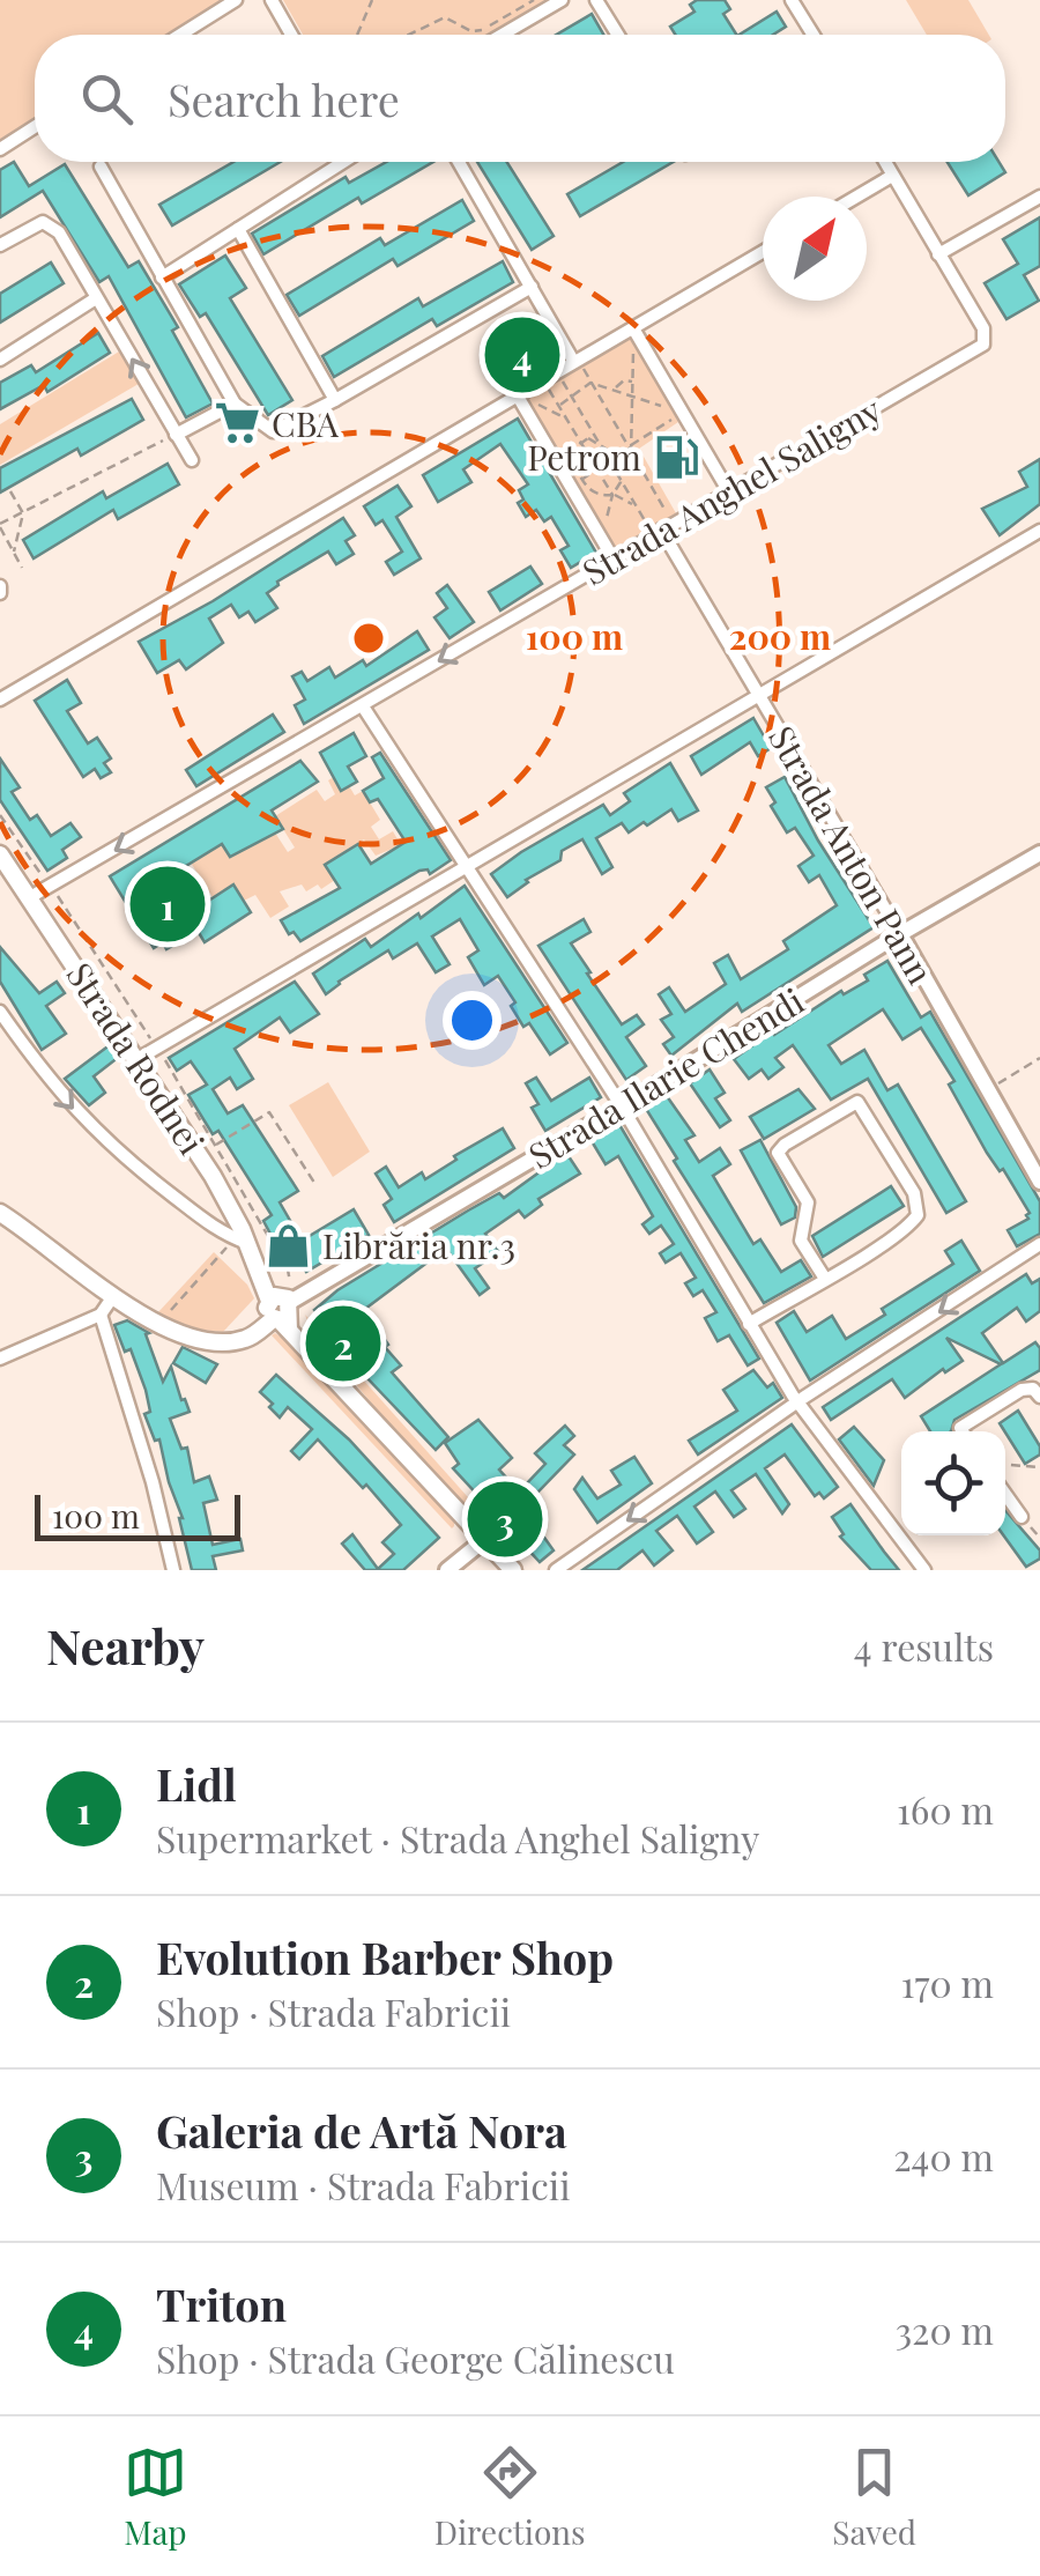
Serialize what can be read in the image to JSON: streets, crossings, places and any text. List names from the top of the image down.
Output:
{
  "streets": {
    "main road": ["Strada Rodnei"],
    "street": ["Strada Anghel Saligny", "Strada Anton Pann", "Strada Ilarie Chendi"]
  },
  "crossings": [
    ["Strada Anghel Saligny", "Strada Anton Pann"],
    ["Strada Anghel Saligny", "Strada Rodnei"],
    ["Strada Anton Pann", "Strada Ilarie Chendi"],
    ["Strada Rodnei", "Strada Ilarie Chendi"]
  ],
  "one_way": ["Strada Anghel Saligny"],
  "places": {
    "supermarket": ["CBA"],
    "fuel station": ["Petrom"],
    "shop": ["Librăria nr.3"]
  },
  "scale_bar": "100 m",
  "north": "top right",
  "page": {
    "search": "Search here",
    "pins": [
      "4",
      "1",
      "2",
      "3"
    ],
    "scale": "100 m",
    "heading": ["Nearby", "4 results"],
    "list": [
      {
        "mark": "1",
        "name": "Lidl",
        "note": "Supermarket · Strada Anghel Saligny",
        "value": "160 m"
      },
      {
        "mark": "2",
        "name": "Evolution Barber Shop",
        "note": "Shop · Strada Fabricii",
        "value": "170 m"
      },
      {
        "mark": "3",
        "name": "Galeria de Artă Nora",
        "note": "Museum · Strada Fabricii",
        "value": "240 m"
      },
      {
        "mark": "4",
        "name": "Triton",
        "note": "Shop · Strada George Călinescu",
        "value": "320 m"
      }
    ],
    "nav": ["Map", "Directions", "Saved"]
  },
  "rings": ["100 m", "200 m"]
}
